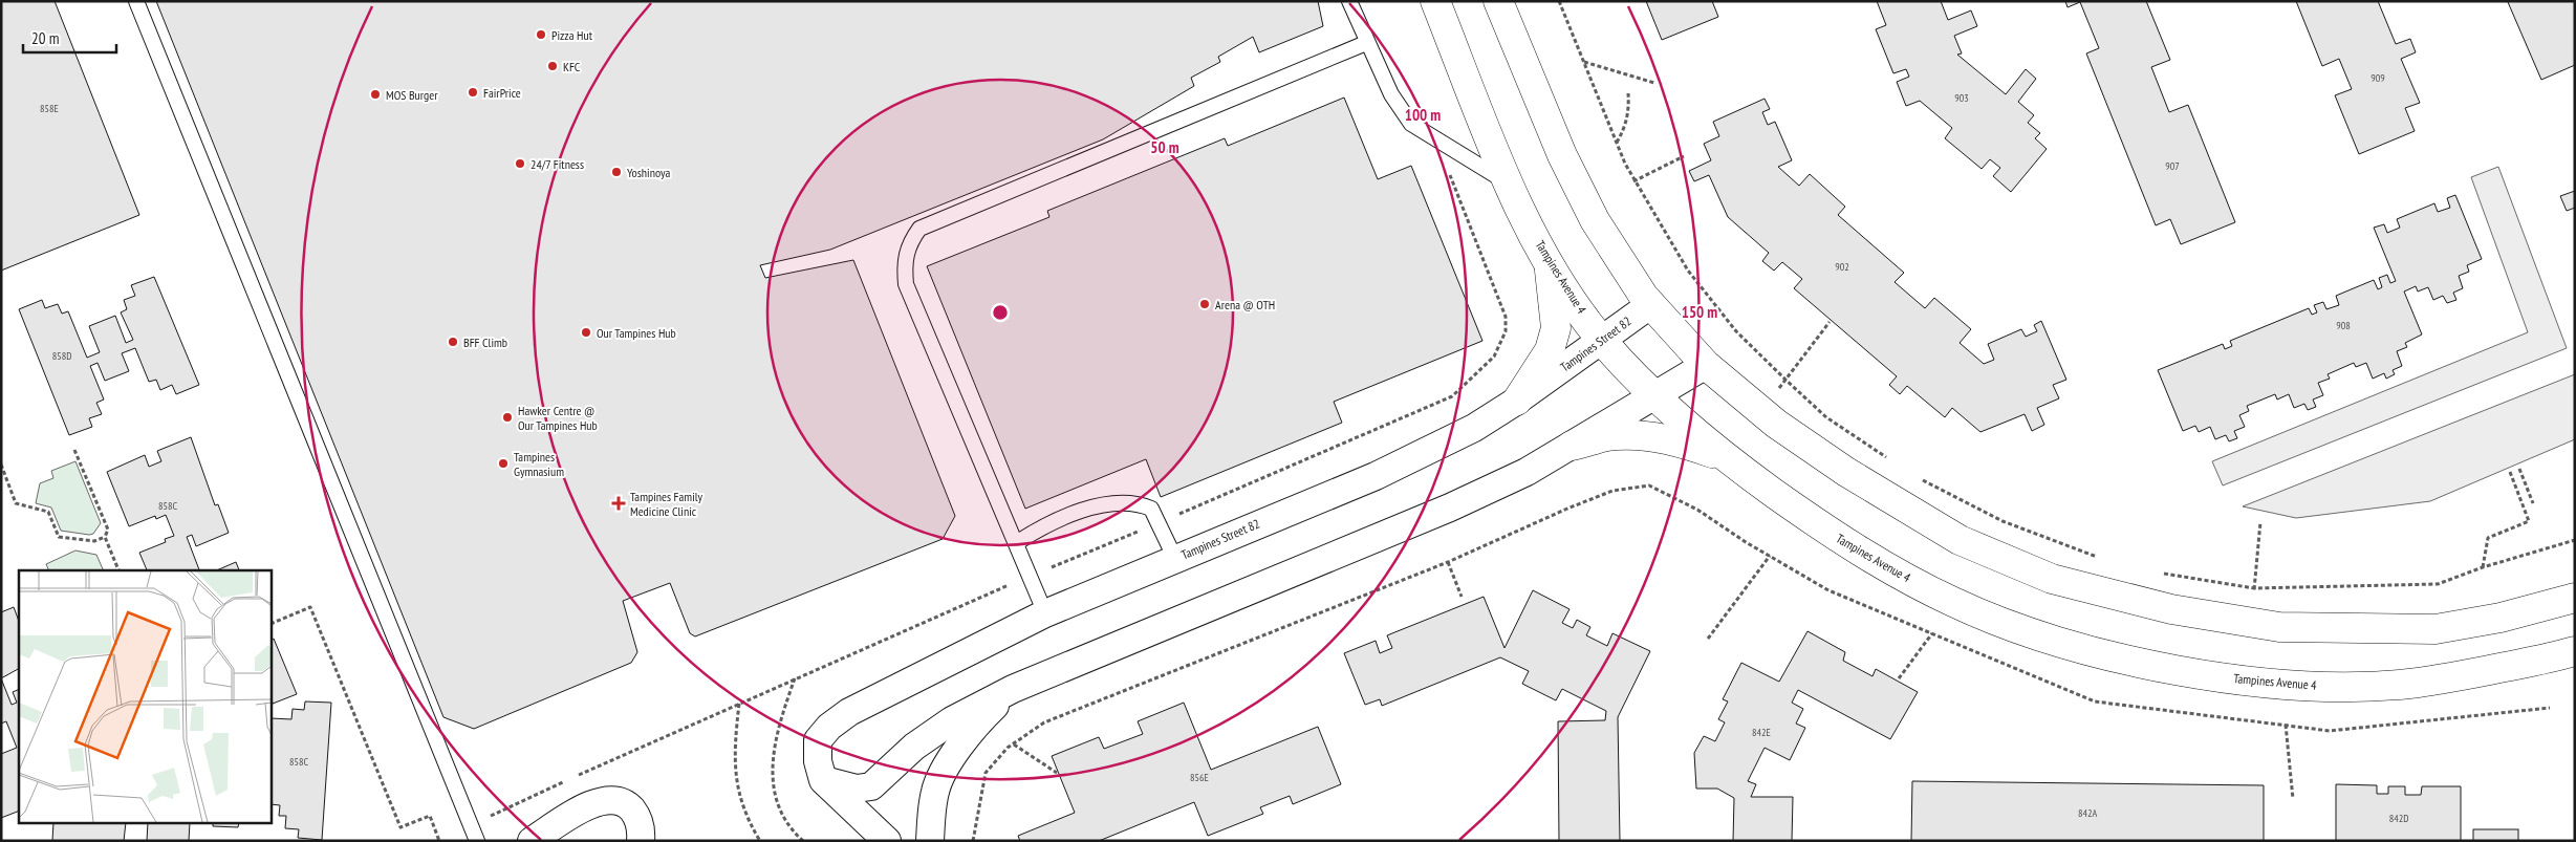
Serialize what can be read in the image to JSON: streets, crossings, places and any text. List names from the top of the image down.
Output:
{
  "streets": {
    "main road": ["Tampines Avenue 4"],
    "street": ["Tampines Street 82"]
  },
  "crossings": [
    ["Tampines Avenue 4", "Tampines Street 82"]
  ],
  "places": {
    "other": [
      "Pizza Hut",
      "KFC",
      "FairPrice",
      "MOS Burger",
      "24/7 Fitness",
      "Yoshinoya",
      "Arena @ OTH",
      "Our Tampines Hub",
      "BFF Climb",
      "Hawker Centre @ Our Tampines Hub",
      "Tampines Gymnasium"
    ],
    "health": ["Tampines Family Medicine Clinic"]
  },
  "house_numbers": [
    "909",
    "903",
    "858E",
    "907",
    "902",
    "908",
    "858D",
    "858C",
    "842E",
    "858C",
    "856E",
    "842A",
    "842D"
  ],
  "scale_bar": "20 m",
  "rings": ["100 m", "50 m", "150 m"]
}
